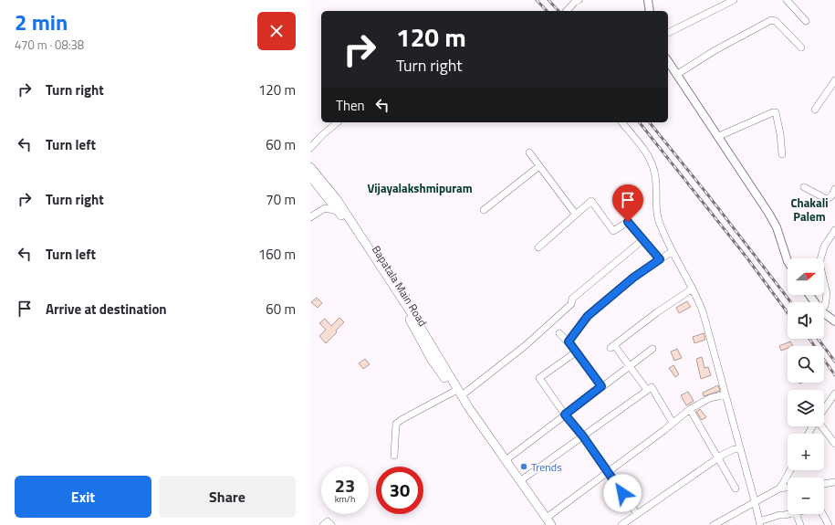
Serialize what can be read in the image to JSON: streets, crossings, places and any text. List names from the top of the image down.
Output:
{
  "streets": {
    "main road": ["Bapatala Main Road"]
  },
  "districts": ["Vijayalakshmipuram", "Chakali Palem"],
  "places": ["Trends"],
  "north": "right",
  "page": {
    "heading": ["2 min", "470 m · 08:38"],
    "turn": ["120 m", "Turn right"],
    "list": [
      {
        "name": "Turn right",
        "value": "120 m"
      },
      {
        "name": "Turn left",
        "value": "60 m"
      },
      {
        "name": "Turn right",
        "value": "70 m"
      },
      {
        "name": "Turn left",
        "value": "160 m"
      },
      {
        "name": "Arrive at destination",
        "value": "60 m"
      }
    ],
    "then": "Then",
    "map_buttons": ["+", "−"],
    "speed": "23 km/h",
    "limit": "30",
    "buttons": ["Exit", "Share"]
  }
}
